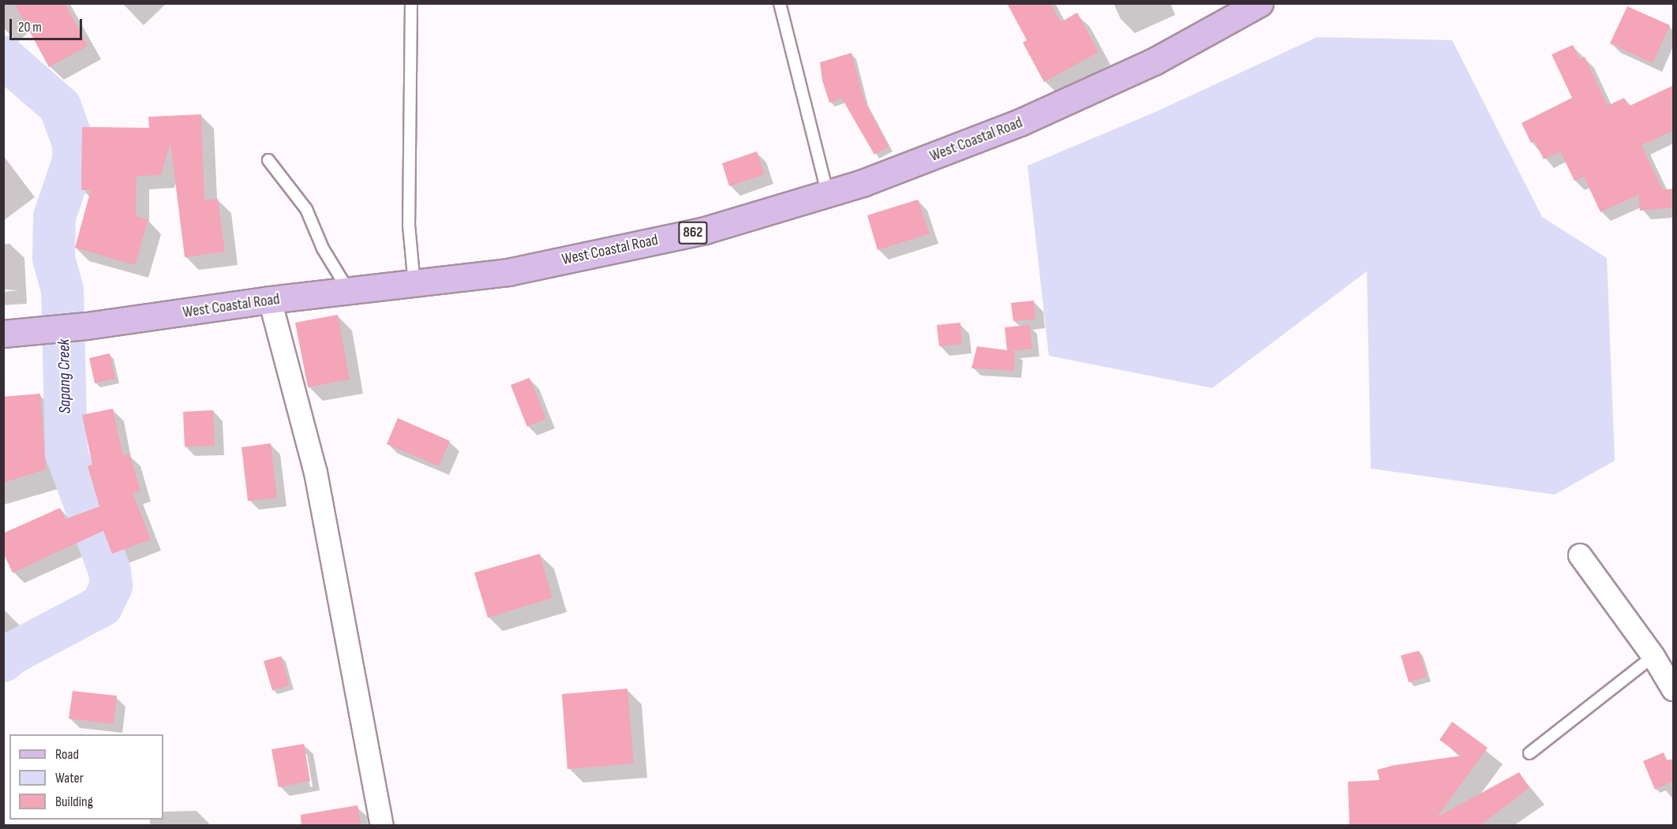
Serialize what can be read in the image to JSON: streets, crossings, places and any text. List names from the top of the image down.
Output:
{
  "streets": {
    "main road": ["West Coastal Road", "862"]
  },
  "water": ["Sapang Creek"],
  "legend": ["Road", "Water", "Building"],
  "scale_bar": "20 m"
}
